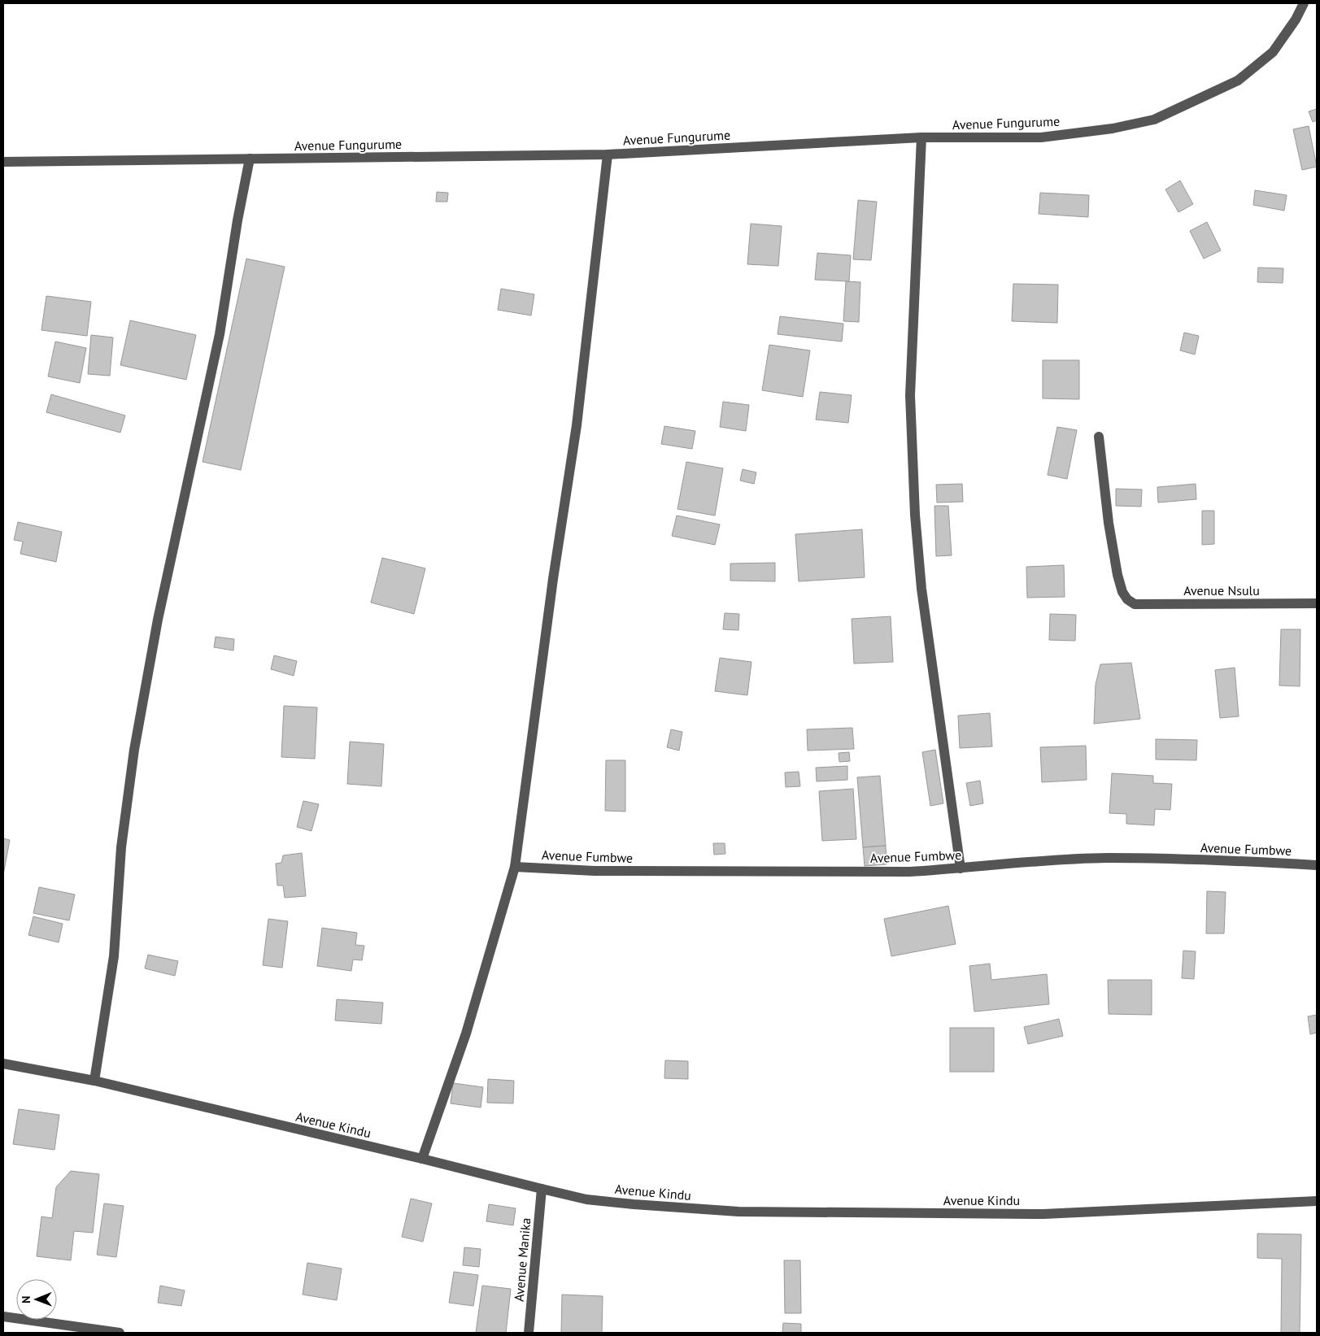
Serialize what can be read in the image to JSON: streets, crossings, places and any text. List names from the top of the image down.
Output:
{
  "streets": {
    "street": [
      "Avenue Fungurume",
      "Avenue Nsulu",
      "Avenue Fumbwe",
      "Avenue Kindu",
      "Avenue Manika"
    ]
  },
  "crossings": [
    ["Avenue Kindu", "Avenue Manika"]
  ],
  "north": "left"
}
